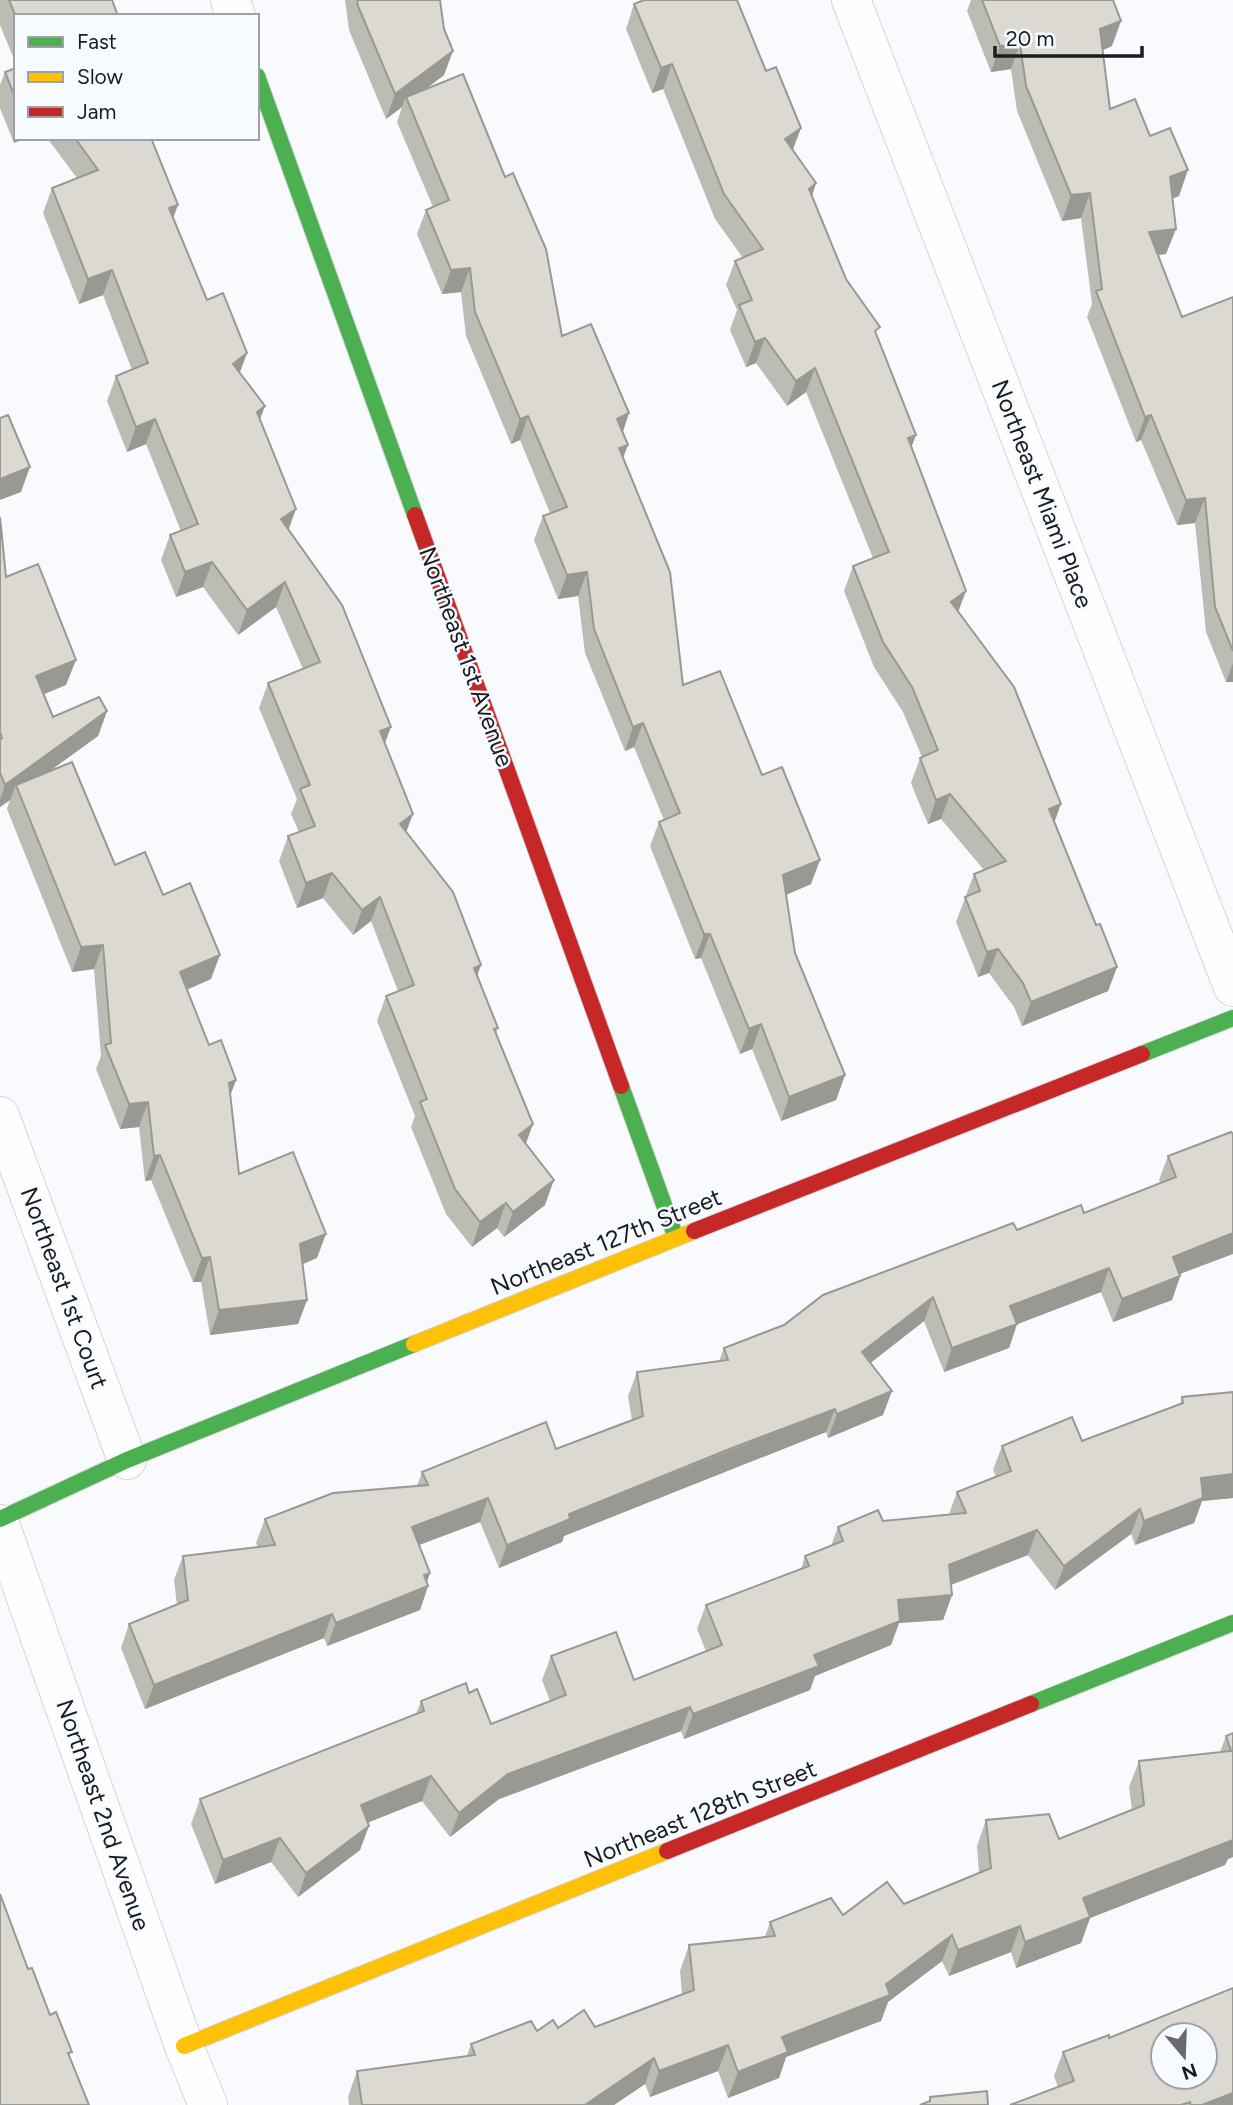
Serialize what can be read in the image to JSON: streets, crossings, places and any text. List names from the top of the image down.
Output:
{
  "streets": {
    "street": [
      "Northeast Miami Place",
      "Northeast 1st Avenue",
      "Northeast 127th Street",
      "Northeast 1st Court",
      "Northeast 128th Street",
      "Northeast 2nd Avenue"
    ]
  },
  "crossings": [
    ["Northeast 1st Avenue", "Northeast 127th Street"],
    ["Northeast 127th Street", "Northeast 1st Court"],
    ["Northeast 127th Street", "Northeast 2nd Avenue"],
    ["Northeast 128th Street", "Northeast 2nd Avenue"]
  ],
  "legend": ["Fast", "Slow", "Jam"],
  "scale_bar": "20 m",
  "north": "bottom"
}
